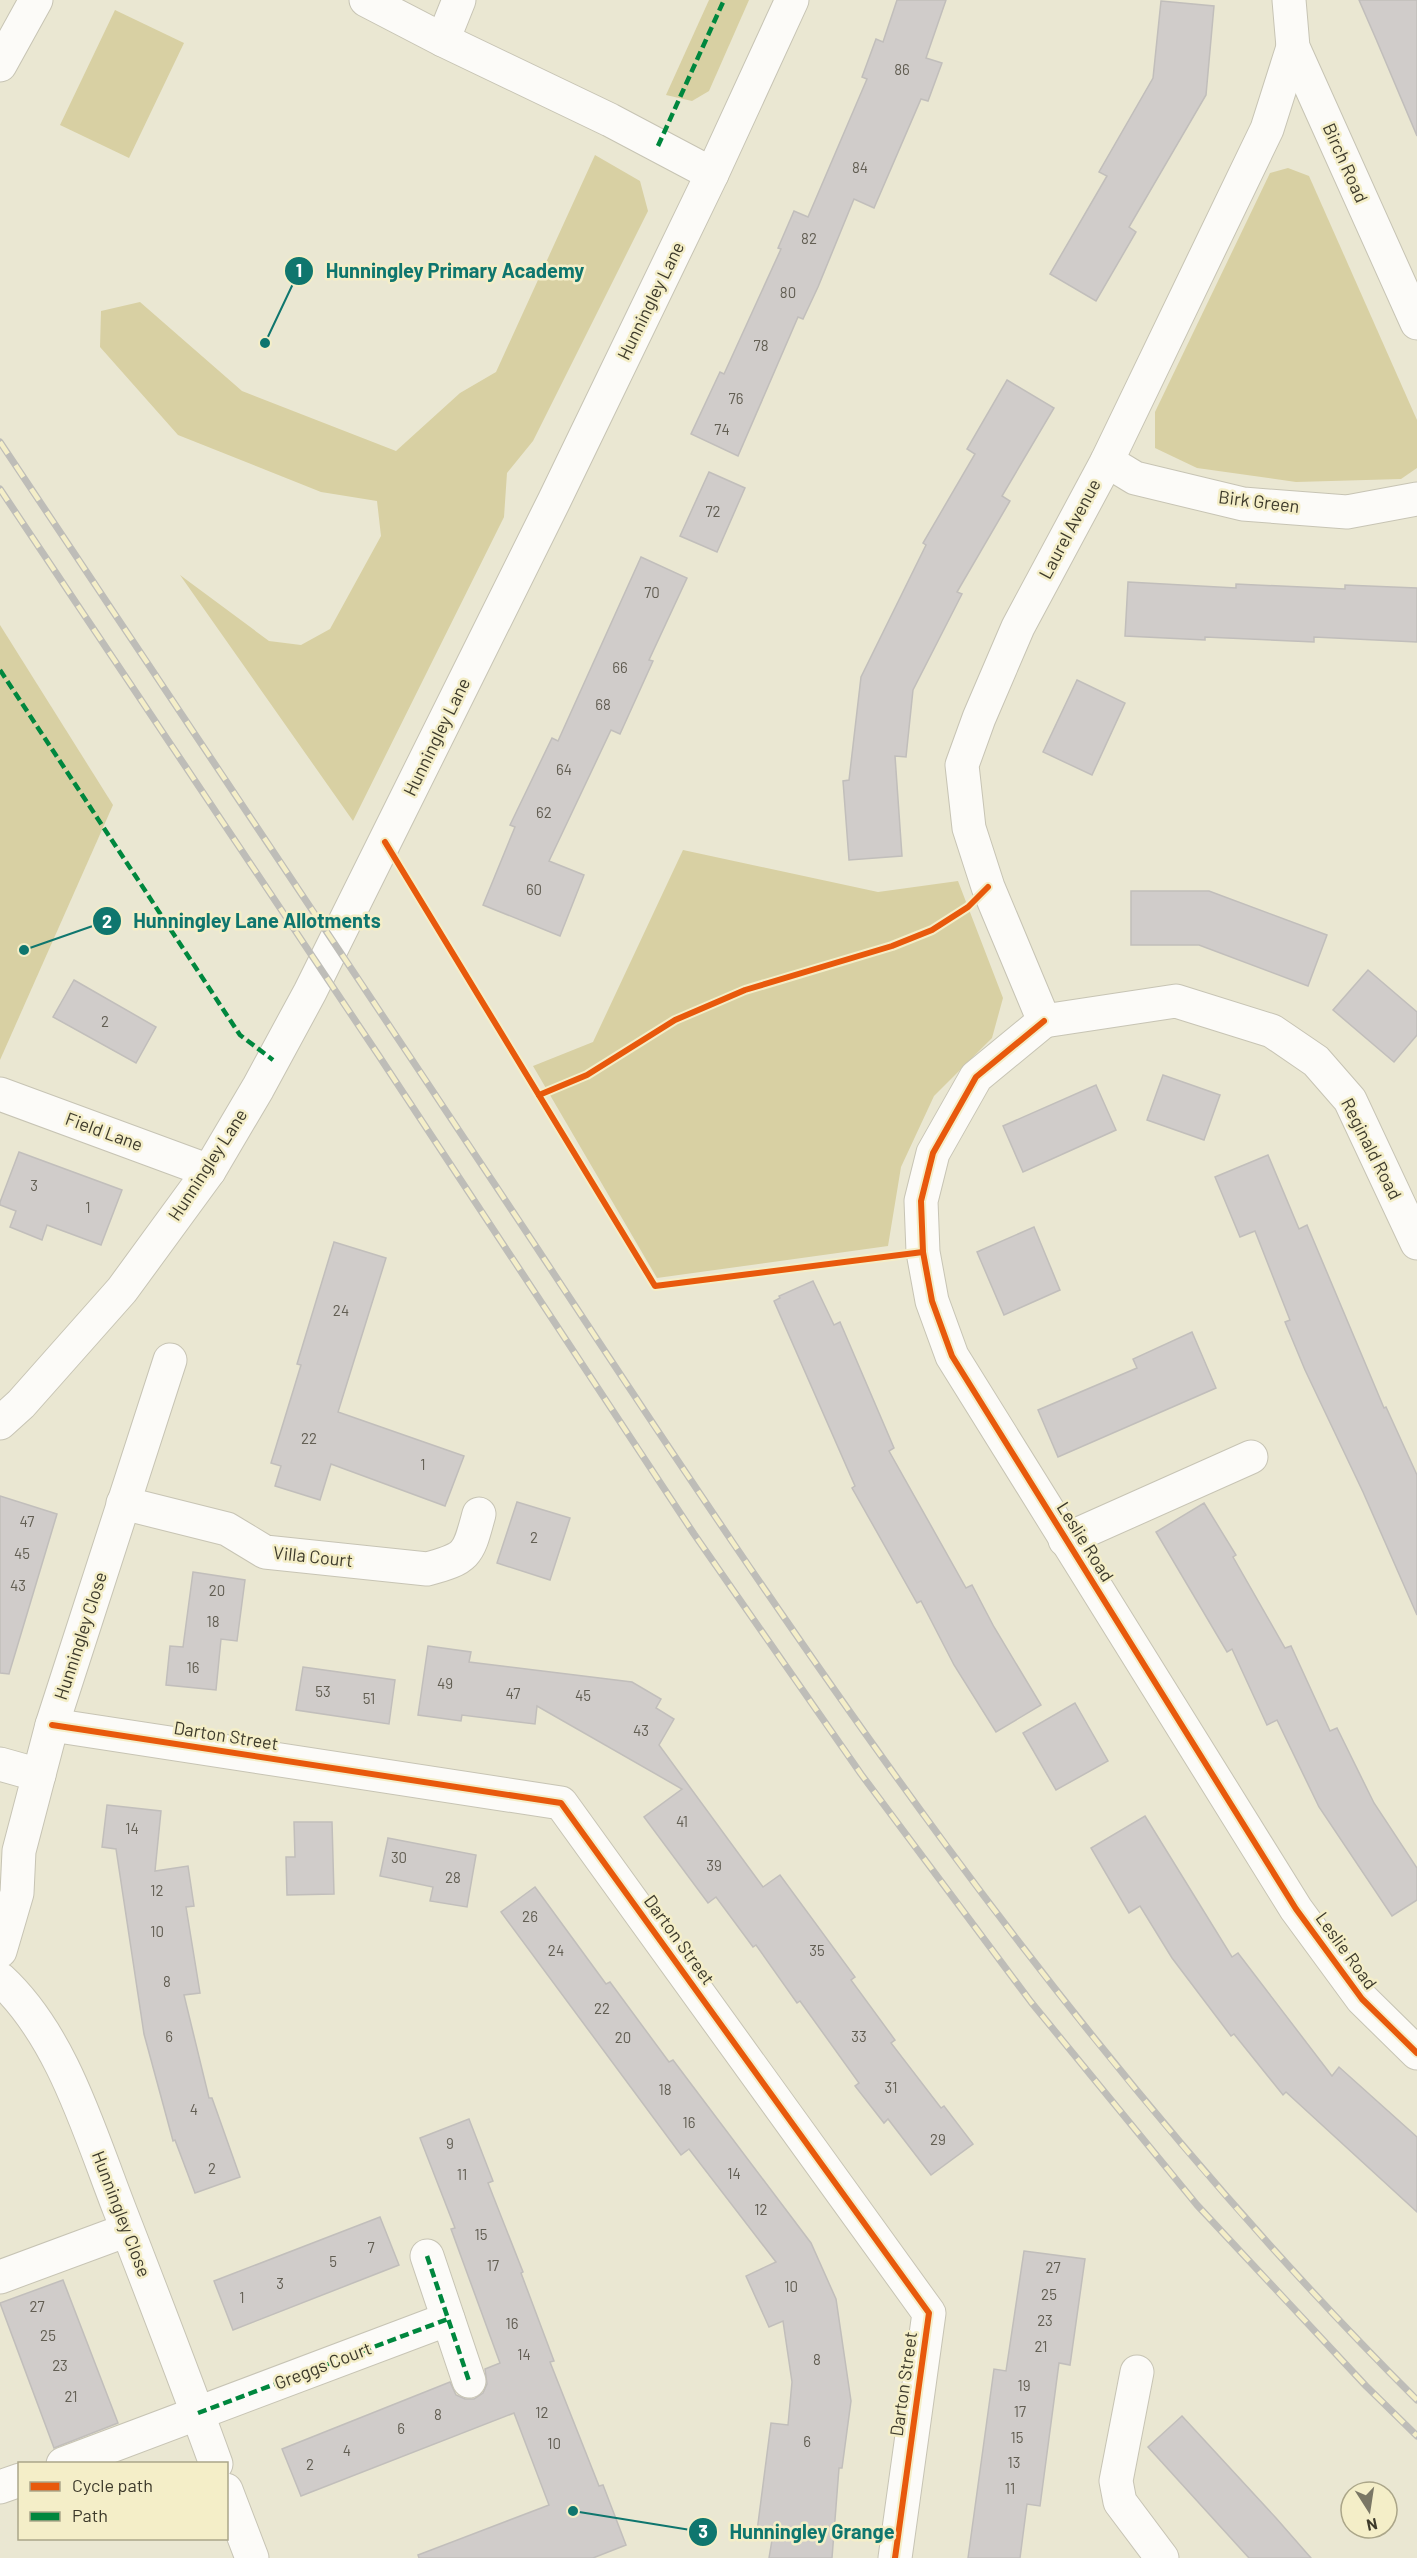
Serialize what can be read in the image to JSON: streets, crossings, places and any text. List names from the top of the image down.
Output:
{
  "streets": {
    "street": [
      "Birch Road",
      "Hunningley Lane",
      "Birk Green",
      "Laurel Avenue",
      "Field Lane",
      "Reginald Road",
      "Leslie Road",
      "Villa Court",
      "Hunningley Close",
      "Darton Street",
      "Greggs Court"
    ]
  },
  "crossings": [
    ["Birch Road", "Laurel Avenue"],
    ["Hunningley Lane", "Field Lane"],
    ["Birk Green", "Laurel Avenue"],
    ["Laurel Avenue", "Reginald Road"],
    ["Laurel Avenue", "Leslie Road"],
    ["Reginald Road", "Leslie Road"],
    ["Villa Court", "Hunningley Close"],
    ["Hunningley Close", "Darton Street"],
    ["Hunningley Close", "Greggs Court"]
  ],
  "places": ["Hunningley Primary Academy", "Hunningley Lane Allotments", "Hunningley Grange"],
  "house_numbers": [
    "86",
    "84",
    "82",
    "80",
    "78",
    "76",
    "74",
    "72",
    "70",
    "66",
    "68",
    "64",
    "62",
    "60",
    "2",
    "3",
    "1",
    "24",
    "22",
    "1",
    "47",
    "2",
    "45",
    "43",
    "20",
    "18",
    "16",
    "49",
    "53",
    "47",
    "45",
    "51",
    "43",
    "41",
    "14",
    "30",
    "39",
    "28",
    "12",
    "26",
    "10",
    "24",
    "35",
    "8",
    "22",
    "6",
    "33",
    "20",
    "31",
    "18",
    "4",
    "16",
    "29",
    "9",
    "2",
    "14",
    "11",
    "12",
    "15",
    "7",
    "5",
    "17",
    "27",
    "3",
    "10",
    "25",
    "1",
    "27",
    "23",
    "16",
    "25",
    "21",
    "14",
    "8",
    "23",
    "19",
    "21",
    "17",
    "12",
    "8",
    "6",
    "15",
    "6",
    "10",
    "4",
    "13",
    "2",
    "11"
  ],
  "legend": ["Cycle path", "Path"],
  "north": "bottom"
}
